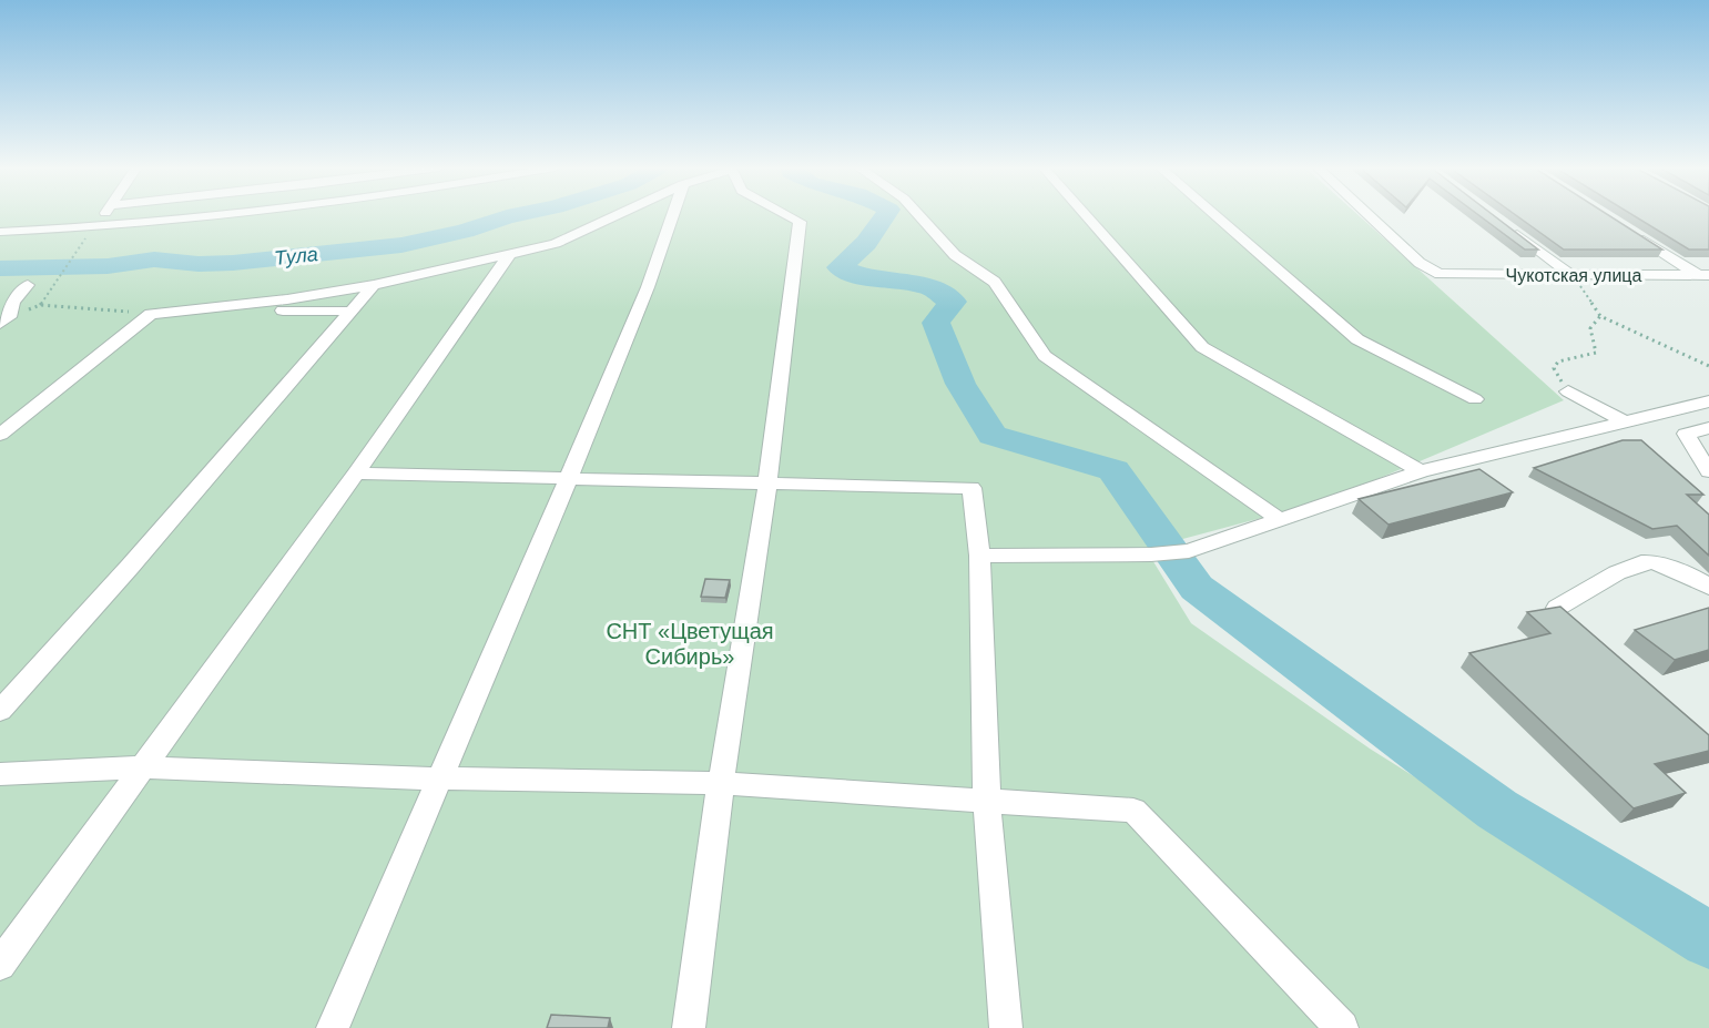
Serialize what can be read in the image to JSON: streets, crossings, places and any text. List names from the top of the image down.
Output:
{
  "streets": {
    "street": ["Чукотская улица"]
  },
  "water": ["Тула"],
  "parks": ["СНТ «Цветущая Сибирь»"]
}
